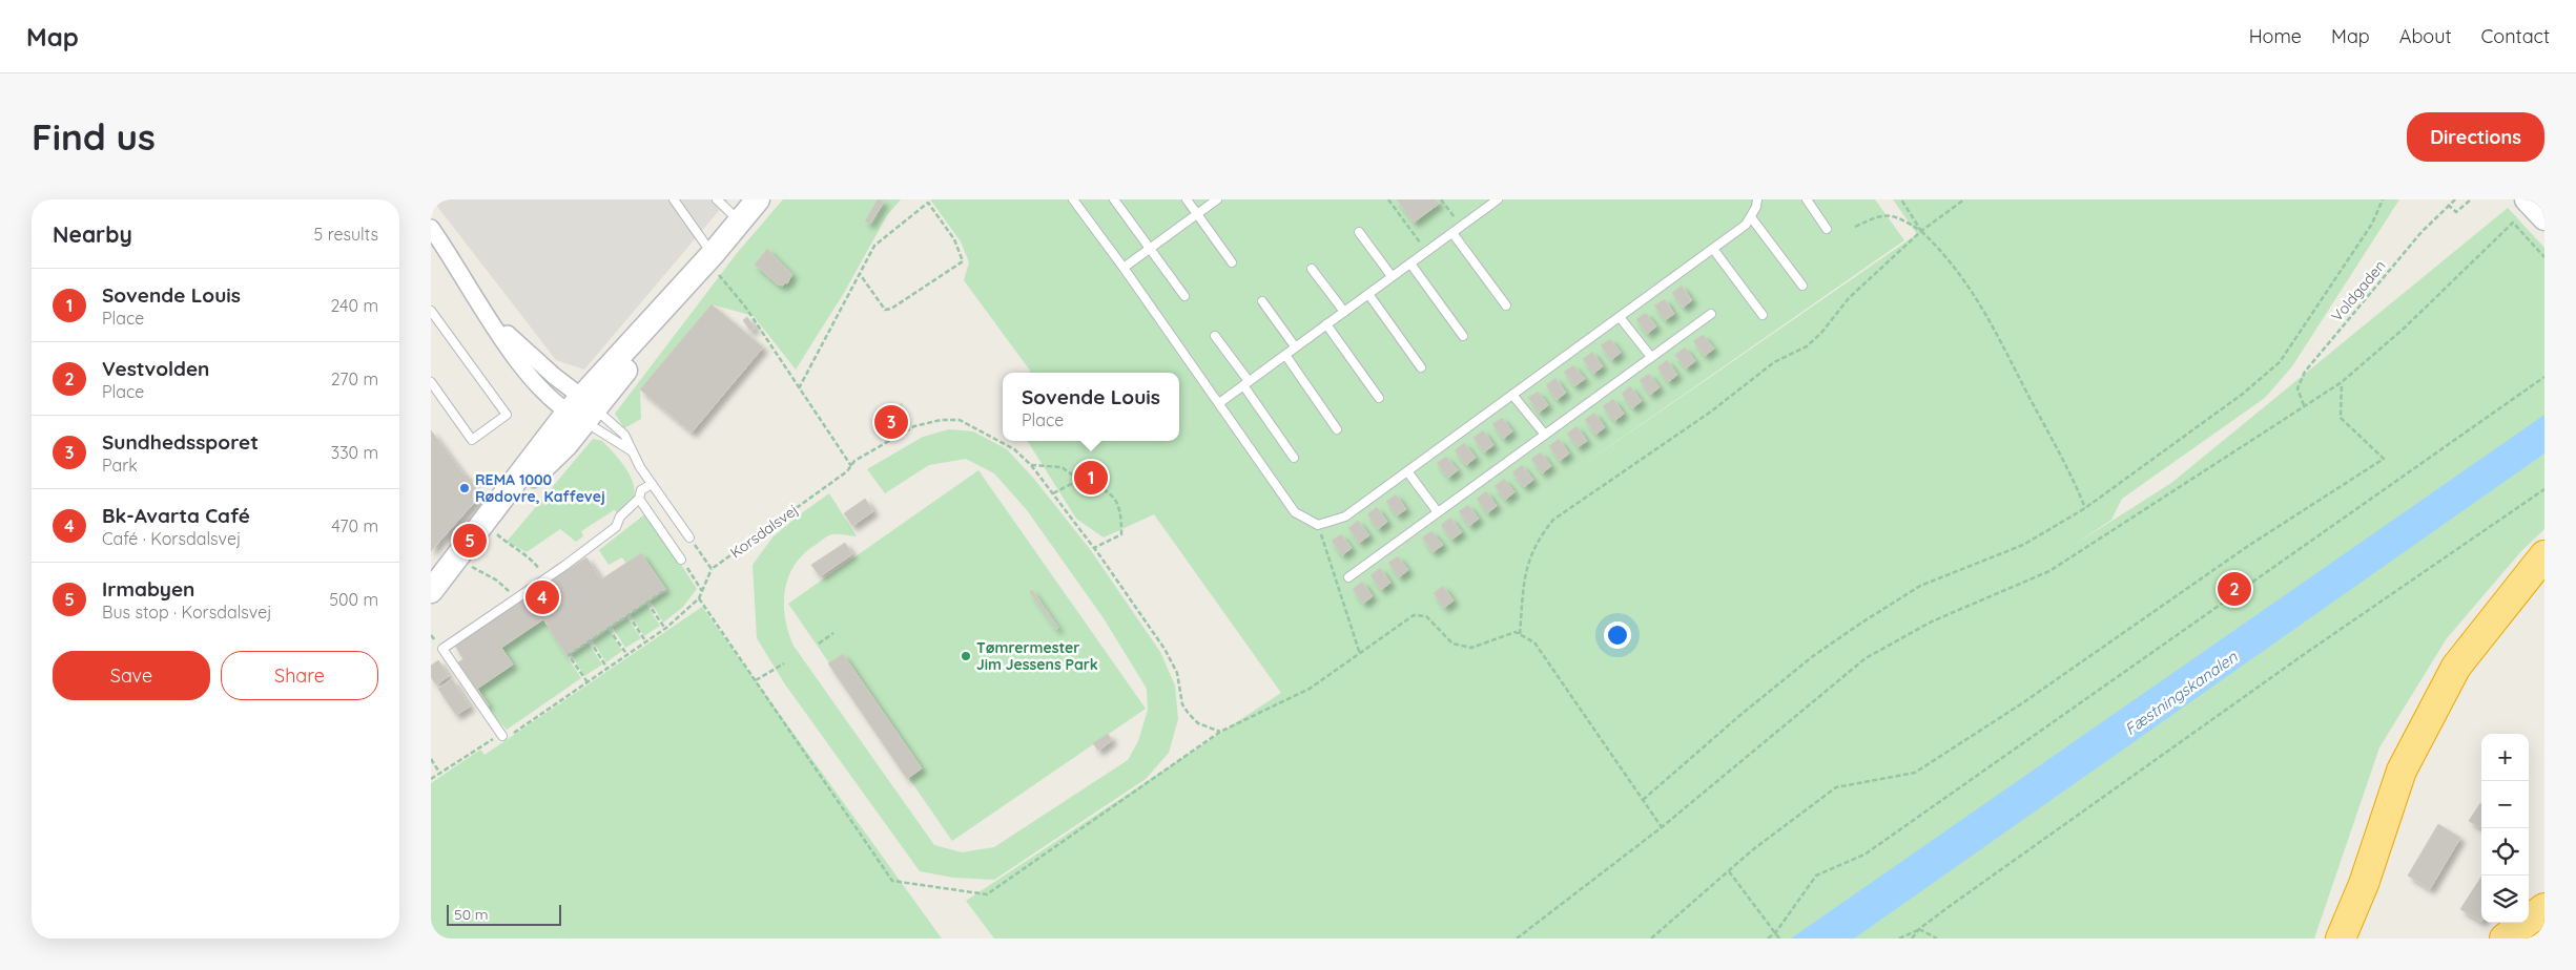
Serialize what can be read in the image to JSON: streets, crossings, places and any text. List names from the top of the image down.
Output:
{
  "streets": {
    "path": ["Voldgaden", "Korsdalsvej"]
  },
  "water": ["Fæstningskanalen"],
  "places": ["REMA 1000 Rødovre, Kaffevej", "Tømrermester Jim Jessens Park"],
  "scale_bar": "50 m",
  "page": {
    "header": "Map",
    "nav": [
      "Home",
      "Map",
      "About",
      "Contact"
    ],
    "buttons": [
      "Directions",
      ["Save", "Share"]
    ],
    "title": "Find us",
    "heading": ["Nearby", "5 results"],
    "list": [
      {
        "mark": "1",
        "name": "Sovende Louis",
        "note": "Place",
        "value": "240 m"
      },
      {
        "mark": "2",
        "name": "Vestvolden",
        "note": "Place",
        "value": "270 m"
      },
      {
        "mark": "3",
        "name": "Sundhedssporet",
        "note": "Park",
        "value": "330 m"
      },
      {
        "mark": "4",
        "name": "Bk-Avarta Café",
        "note": "Café · Korsdalsvej",
        "value": "470 m"
      },
      {
        "mark": "5",
        "name": "Irmabyen",
        "note": "Bus stop · Korsdalsvej",
        "value": "500 m"
      }
    ],
    "popup": ["Sovende Louis", "Place"],
    "pins": [
      "3",
      "1",
      "5",
      "2",
      "4"
    ],
    "map_buttons": ["+", "−"],
    "scale": "50 m"
  }
}
